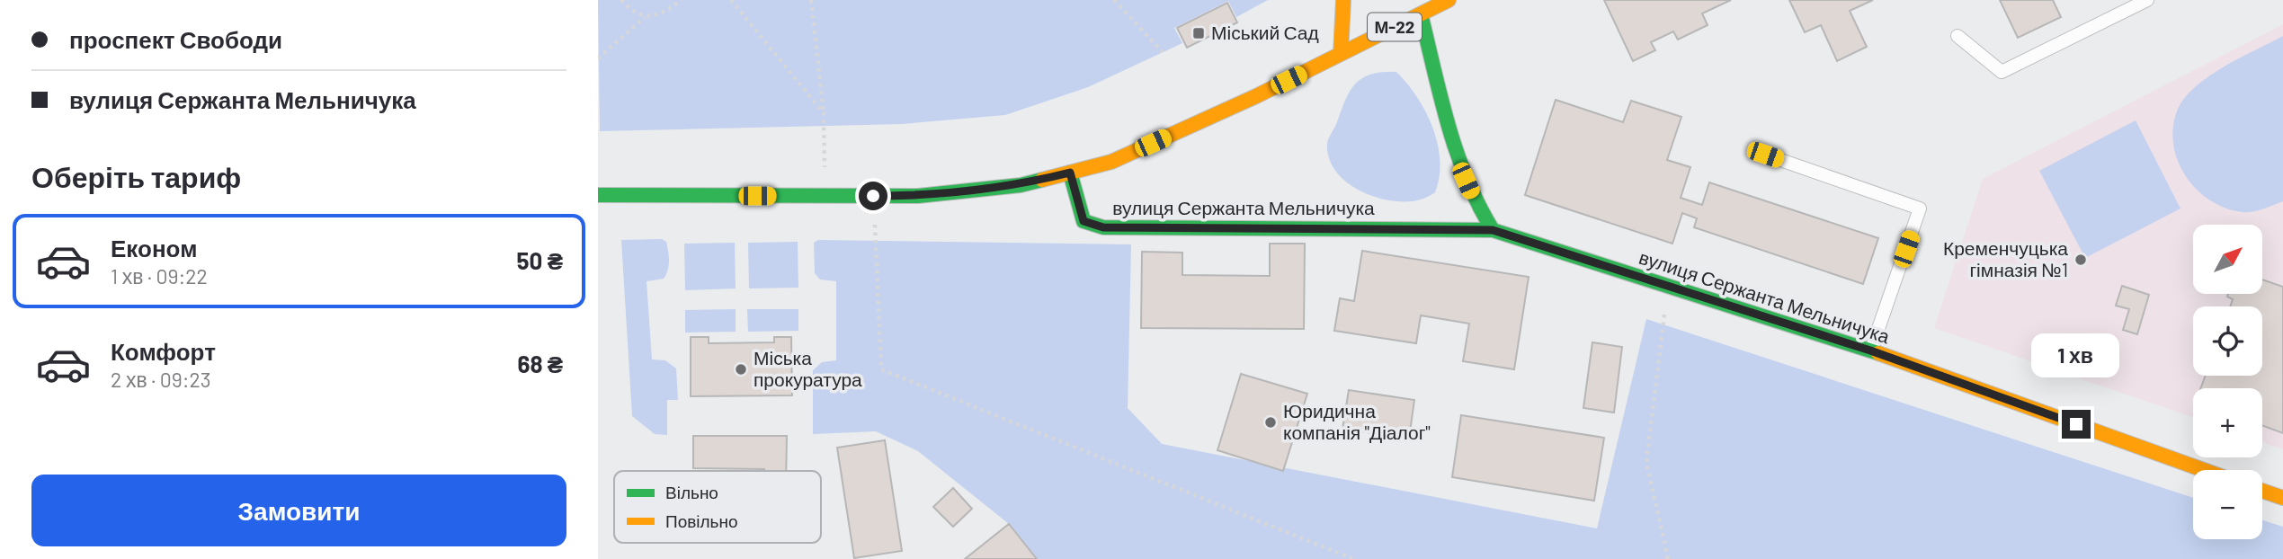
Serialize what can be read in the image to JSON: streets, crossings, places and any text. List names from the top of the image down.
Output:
{
  "streets": {
    "main road": ["М-22", "вулиця Сержанта Мельничука"]
  },
  "crossings": [
    ["М-22", "вулиця Сержанта Мельничука"]
  ],
  "places": {
    "transit": ["Міський Сад"],
    "other": ["Кременчуцька гімназія №1", "Міська прокуратура", "Юридична компанія \"Діалог\""]
  },
  "legend": ["Вільно", "Повільно"],
  "north": "top right",
  "page": {
    "banner": ["проспект Свободи", "вулиця Сержанта Мельничука"],
    "heading": "Оберіть тариф",
    "list": [
      {
        "name": "Економ",
        "note": "1 хв · 09:22",
        "value": "50 ₴"
      },
      {
        "name": "Комфорт",
        "note": "2 хв · 09:23",
        "value": "68 ₴"
      }
    ],
    "map_buttons": ["+", "−"],
    "bubble": "1 хв",
    "buttons": "Замовити"
  }
}
